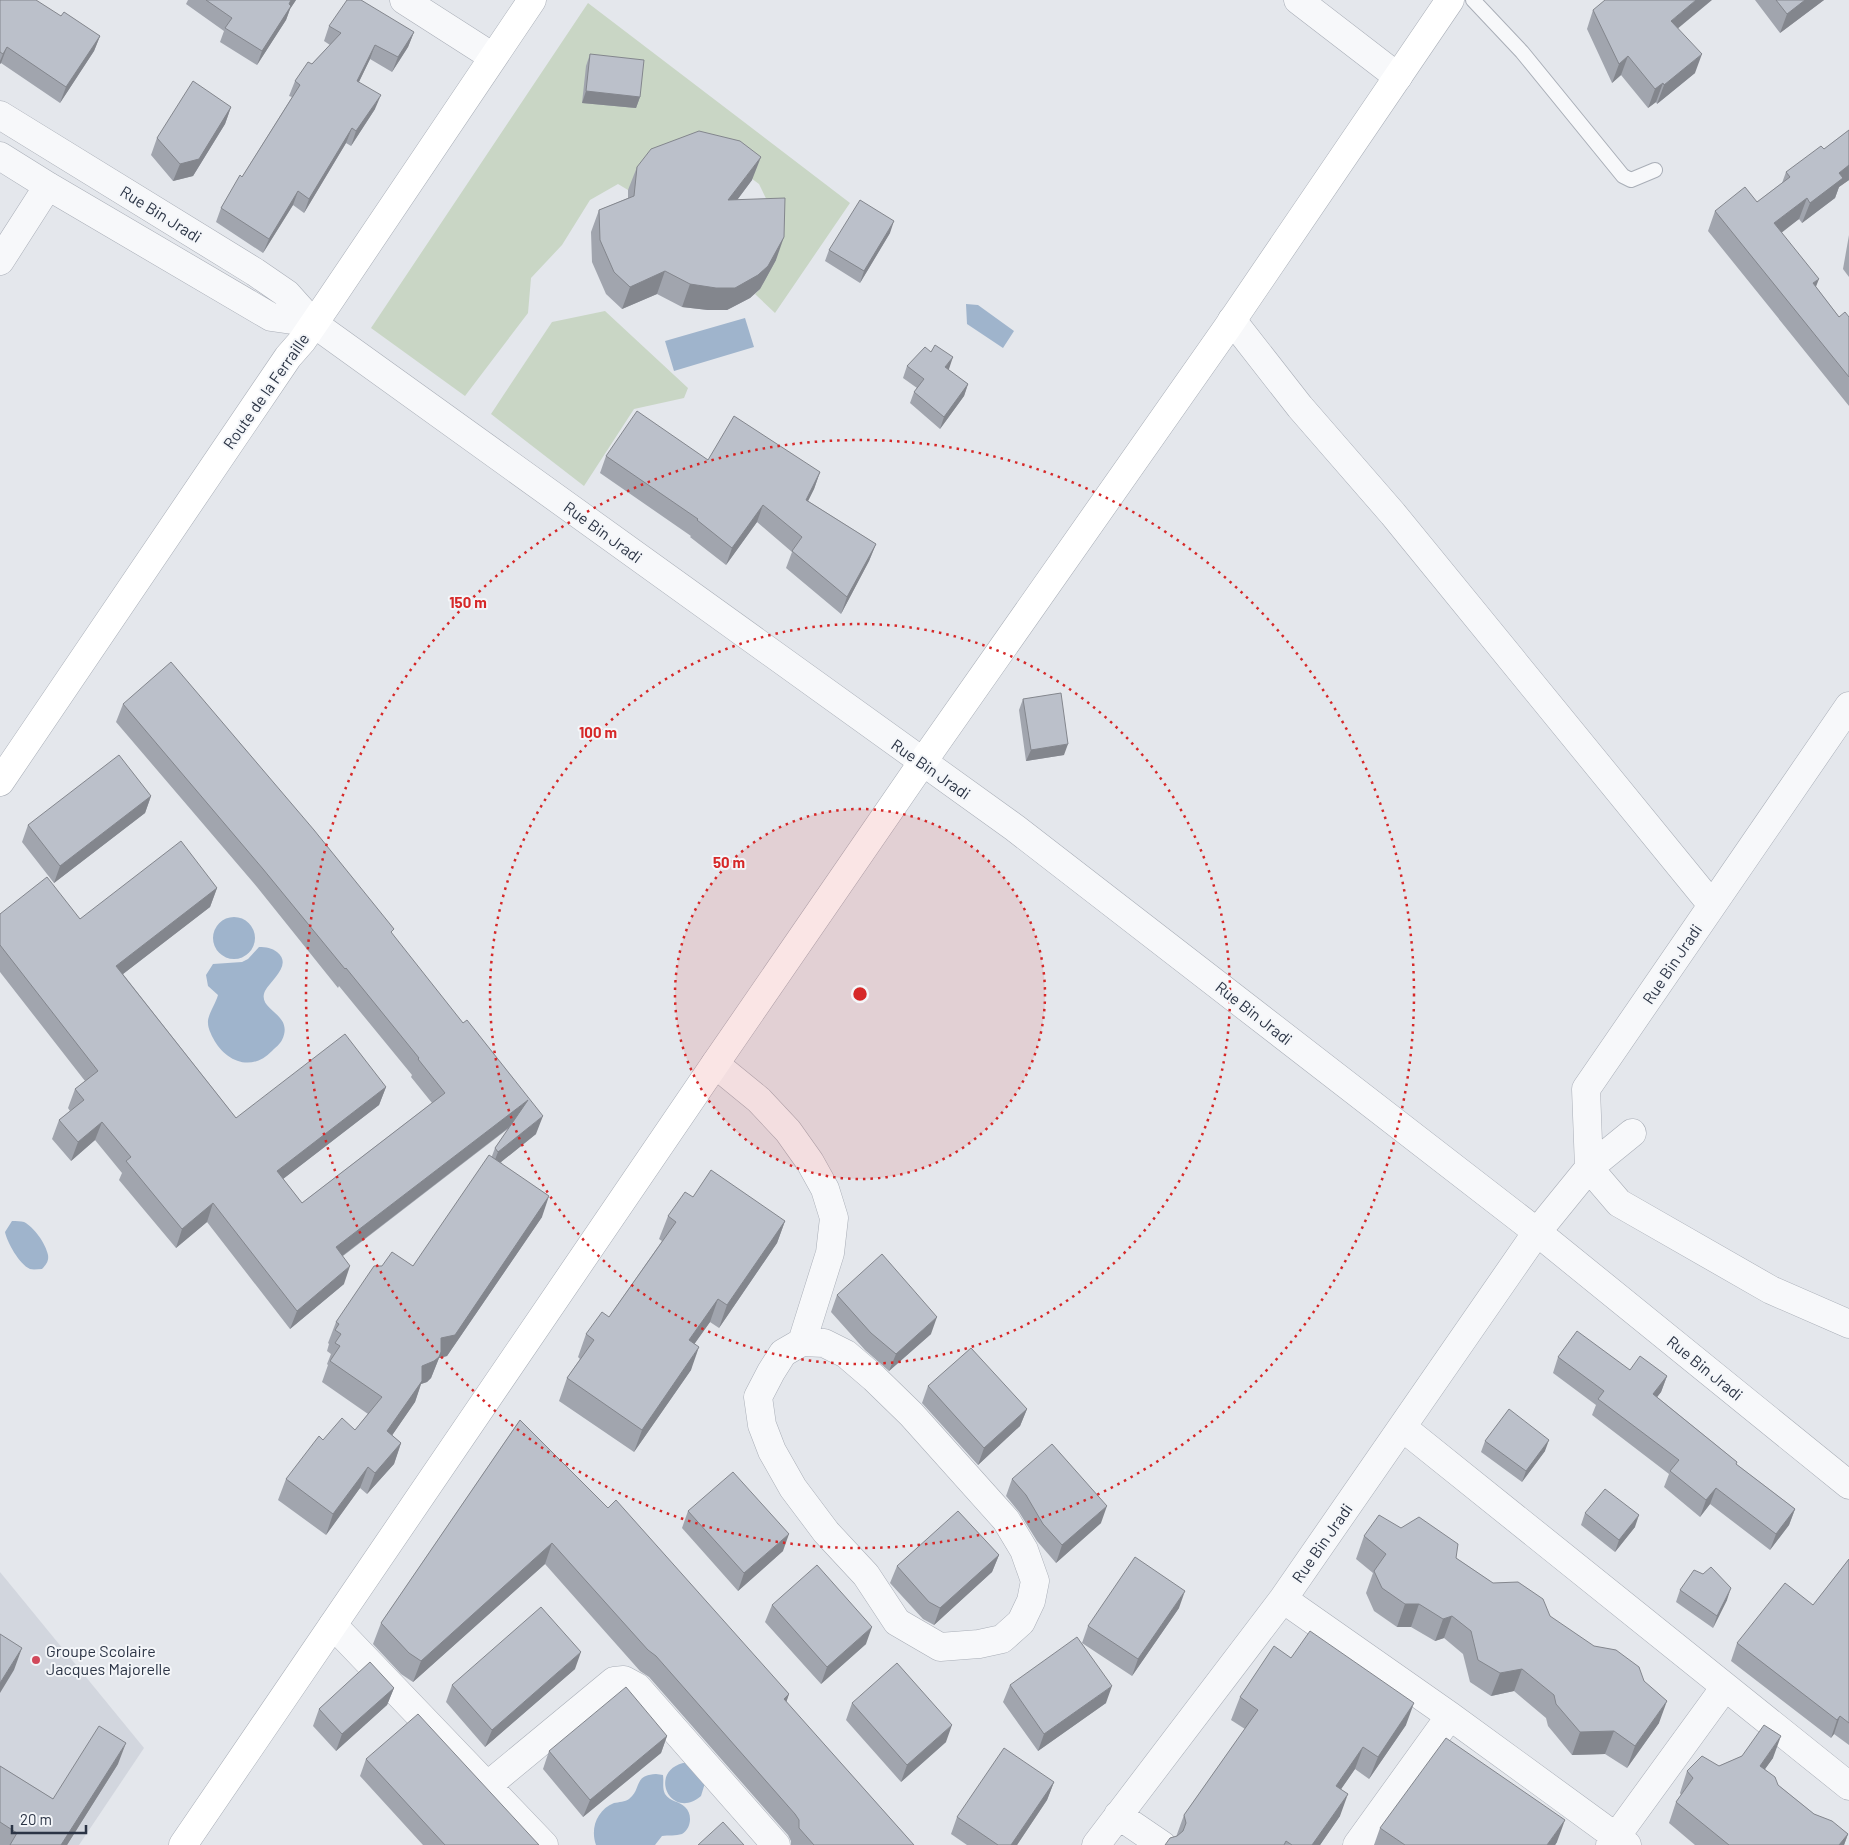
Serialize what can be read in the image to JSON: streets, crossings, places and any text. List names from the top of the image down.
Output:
{
  "streets": {
    "street": ["Rue Bin Jradi", "Route de la Ferraille"]
  },
  "crossings": [
    ["Rue Bin Jradi", "Route de la Ferraille"]
  ],
  "places": ["Groupe Scolaire Jacques Majorelle"],
  "scale_bar": "20 m",
  "rings": ["150 m", "100 m", "50 m"]
}
